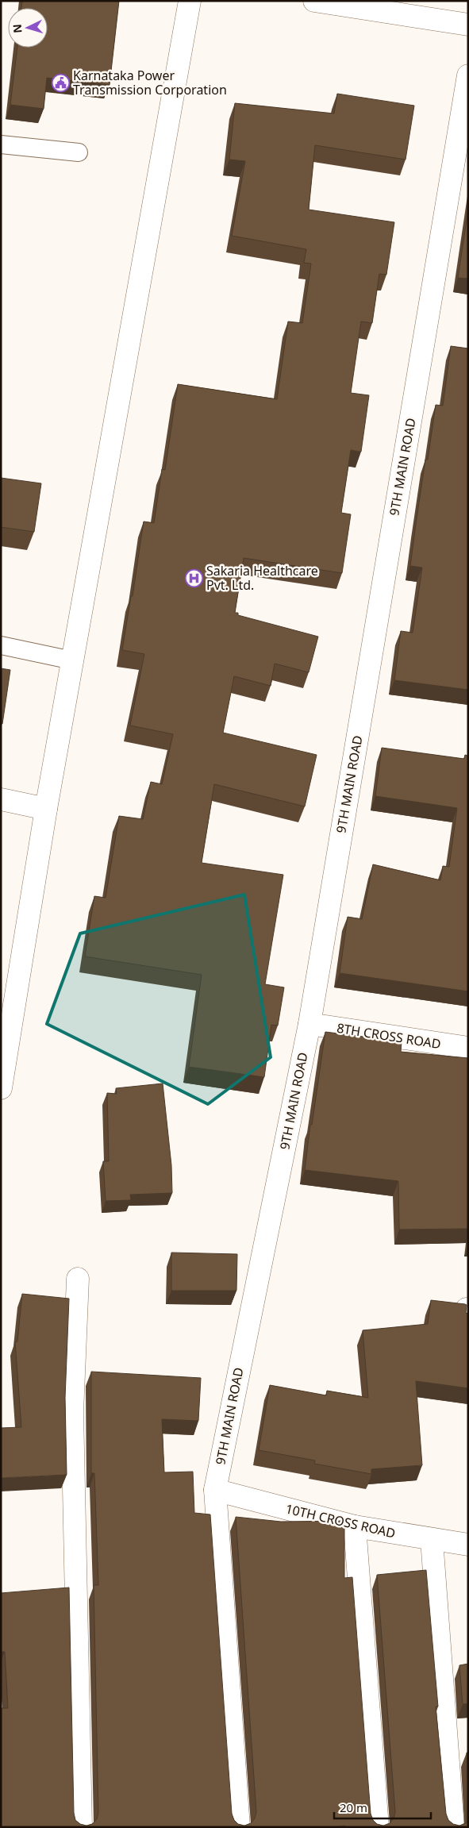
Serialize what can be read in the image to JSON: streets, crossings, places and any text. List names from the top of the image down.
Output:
{
  "streets": {
    "street": ["9TH MAIN ROAD", "8TH CROSS ROAD", "10TH CROSS ROAD"]
  },
  "crossings": [
    ["9TH MAIN ROAD", "8TH CROSS ROAD"],
    ["9TH MAIN ROAD", "10TH CROSS ROAD"]
  ],
  "places": {
    "public building": ["Karnataka Power Transmission Corporation"],
    "hospital": ["Sakaria Healthcare Pvt. Ltd."]
  },
  "scale_bar": "20 m",
  "north": "left"
}
